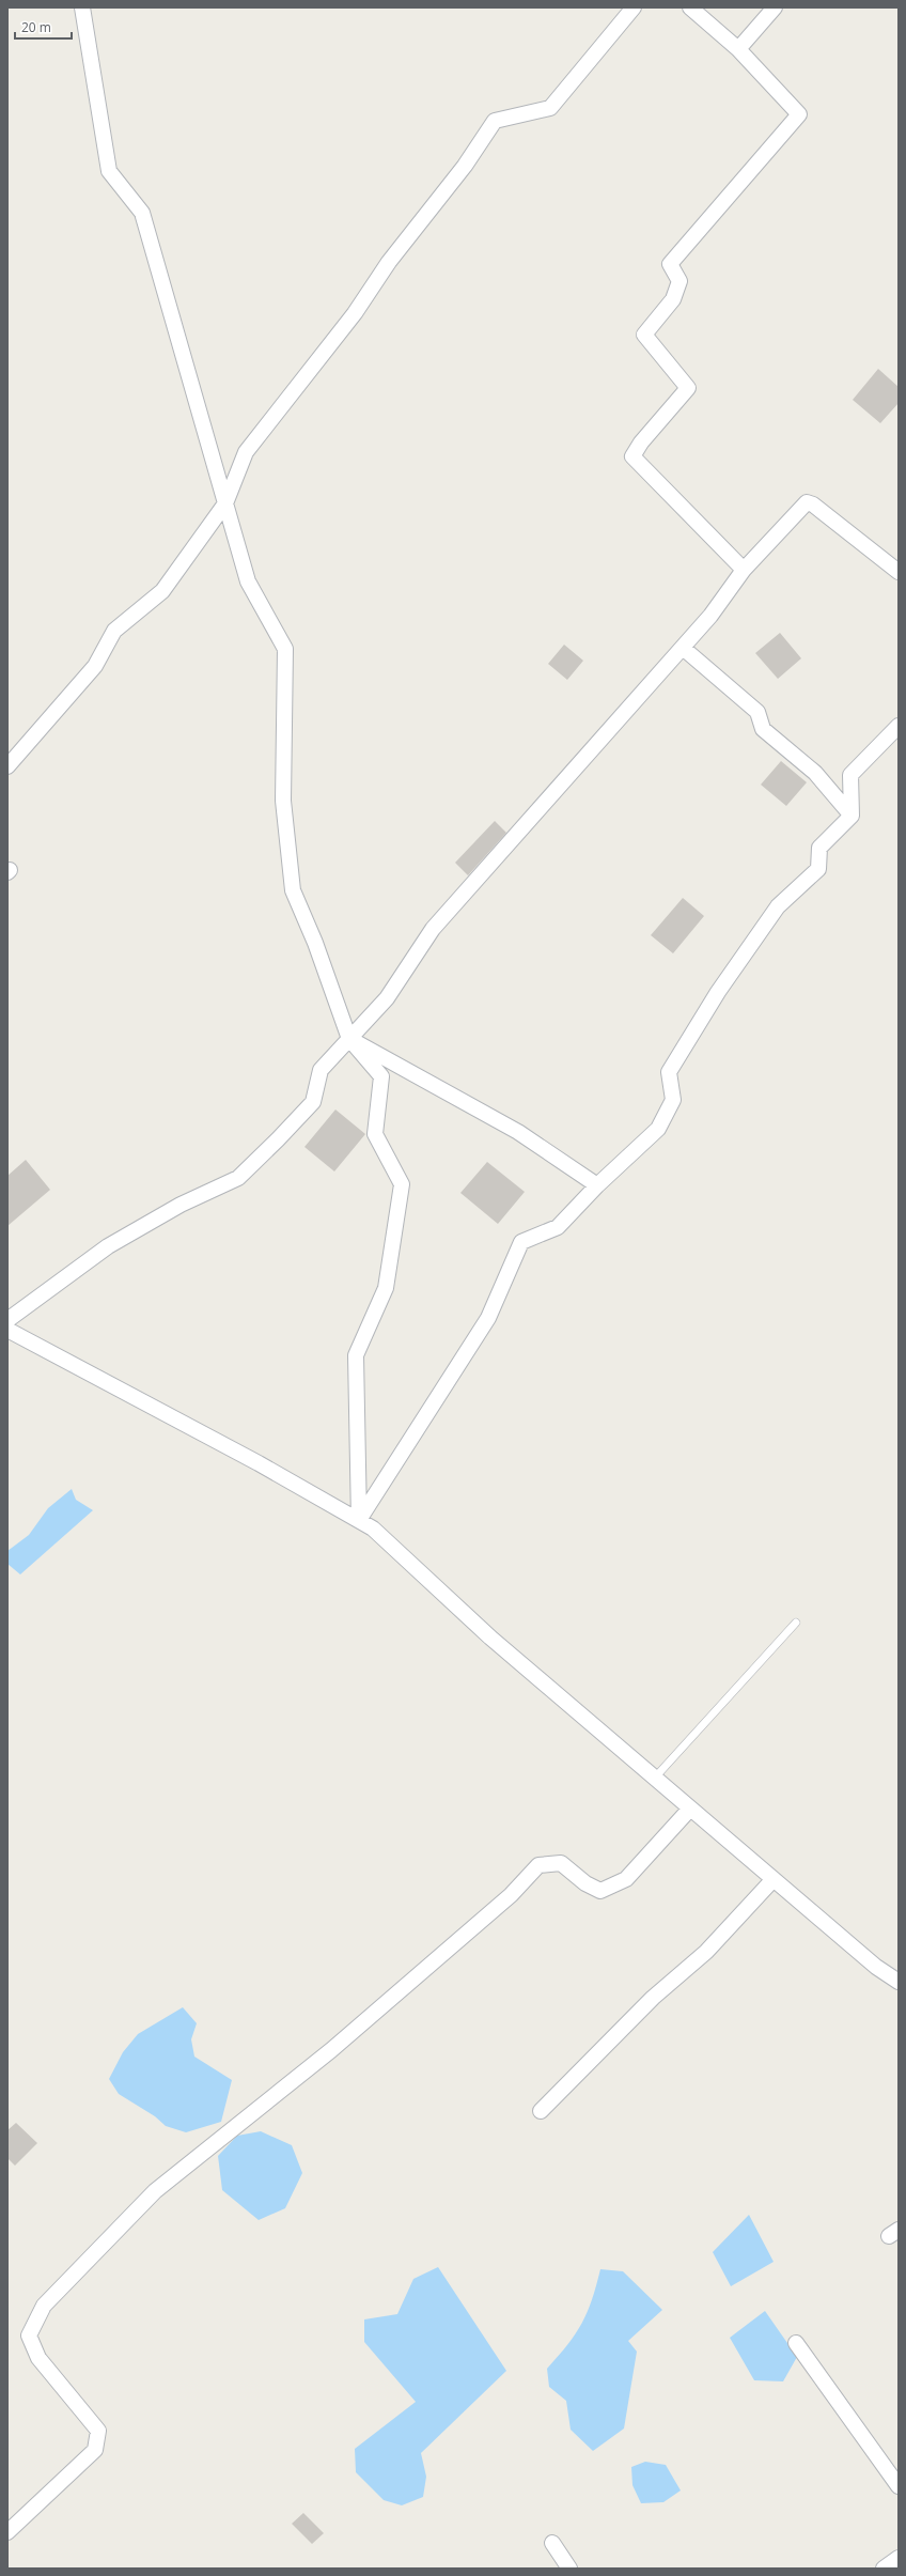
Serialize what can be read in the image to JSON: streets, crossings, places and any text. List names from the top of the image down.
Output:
{
  "scale_bar": "20 m"
}
